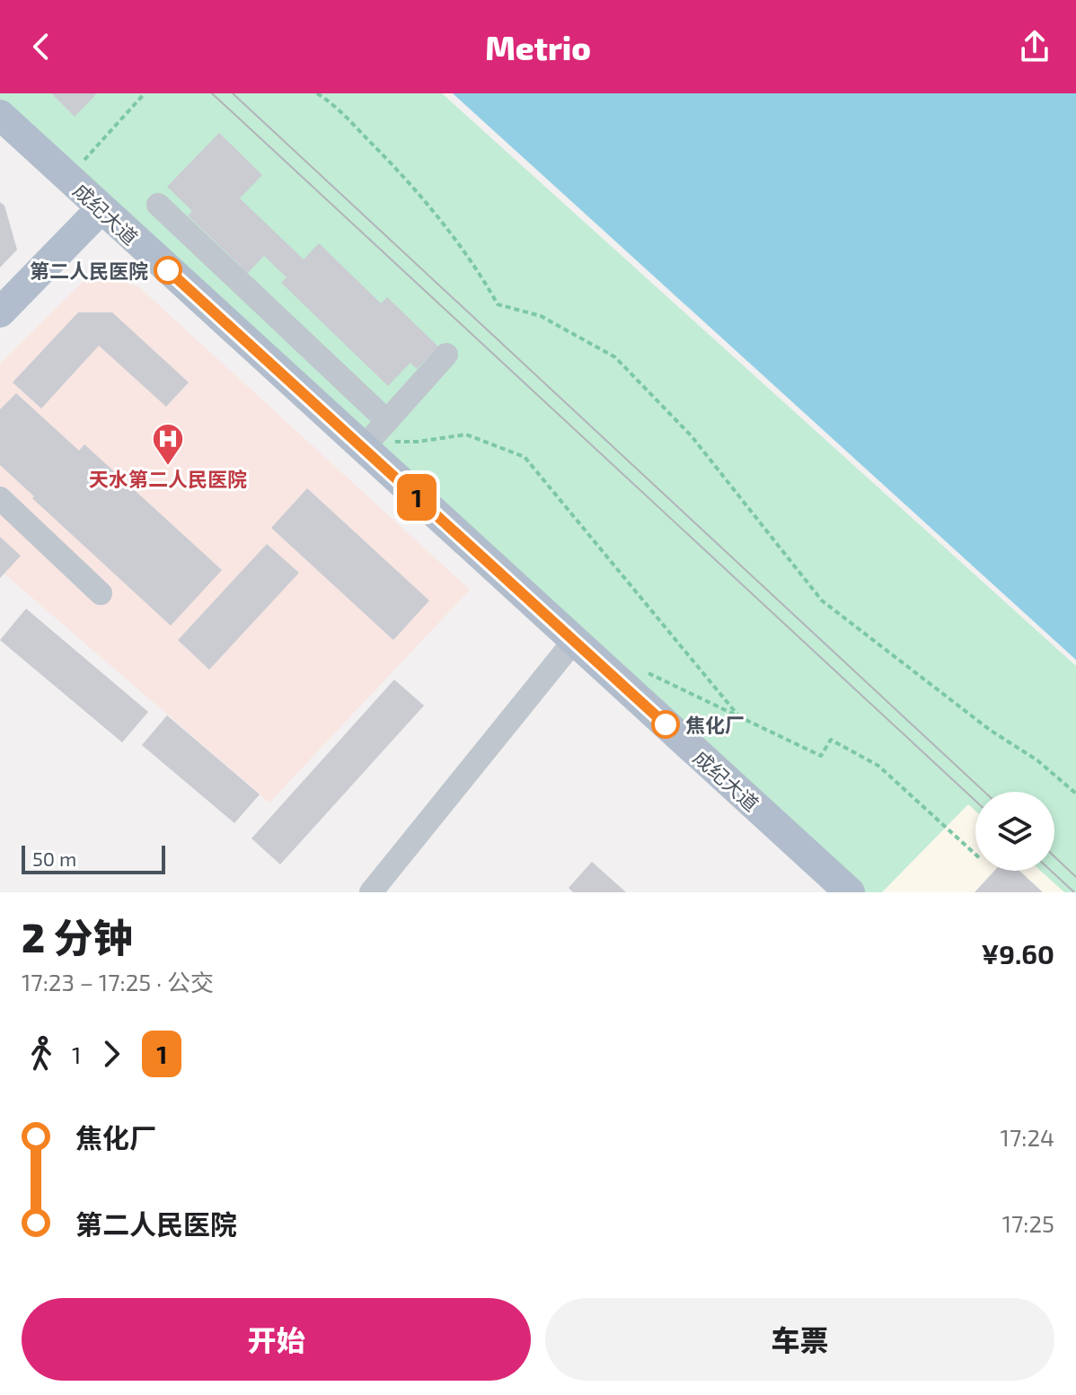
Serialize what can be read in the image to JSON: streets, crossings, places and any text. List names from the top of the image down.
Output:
{
  "streets": {
    "main road": ["成纪大道"]
  },
  "places": {
    "other": ["第二人民医院", "焦化厂"],
    "hospital": ["天水第二人民医院"]
  },
  "lines": ["bus line 1"],
  "scale_bar": "50 m",
  "page": {
    "header": "Metrio",
    "on_map": "1",
    "scale": "50 m",
    "heading": ["2 分钟", "17:23 – 17:25 · 公交", "¥9.60"],
    "legs": ["1", "1"],
    "list": [
      {
        "name": "焦化厂",
        "value": "17:24"
      },
      {
        "name": "第二人民医院",
        "value": "17:25"
      }
    ],
    "buttons": ["开始", "车票"]
  }
}
